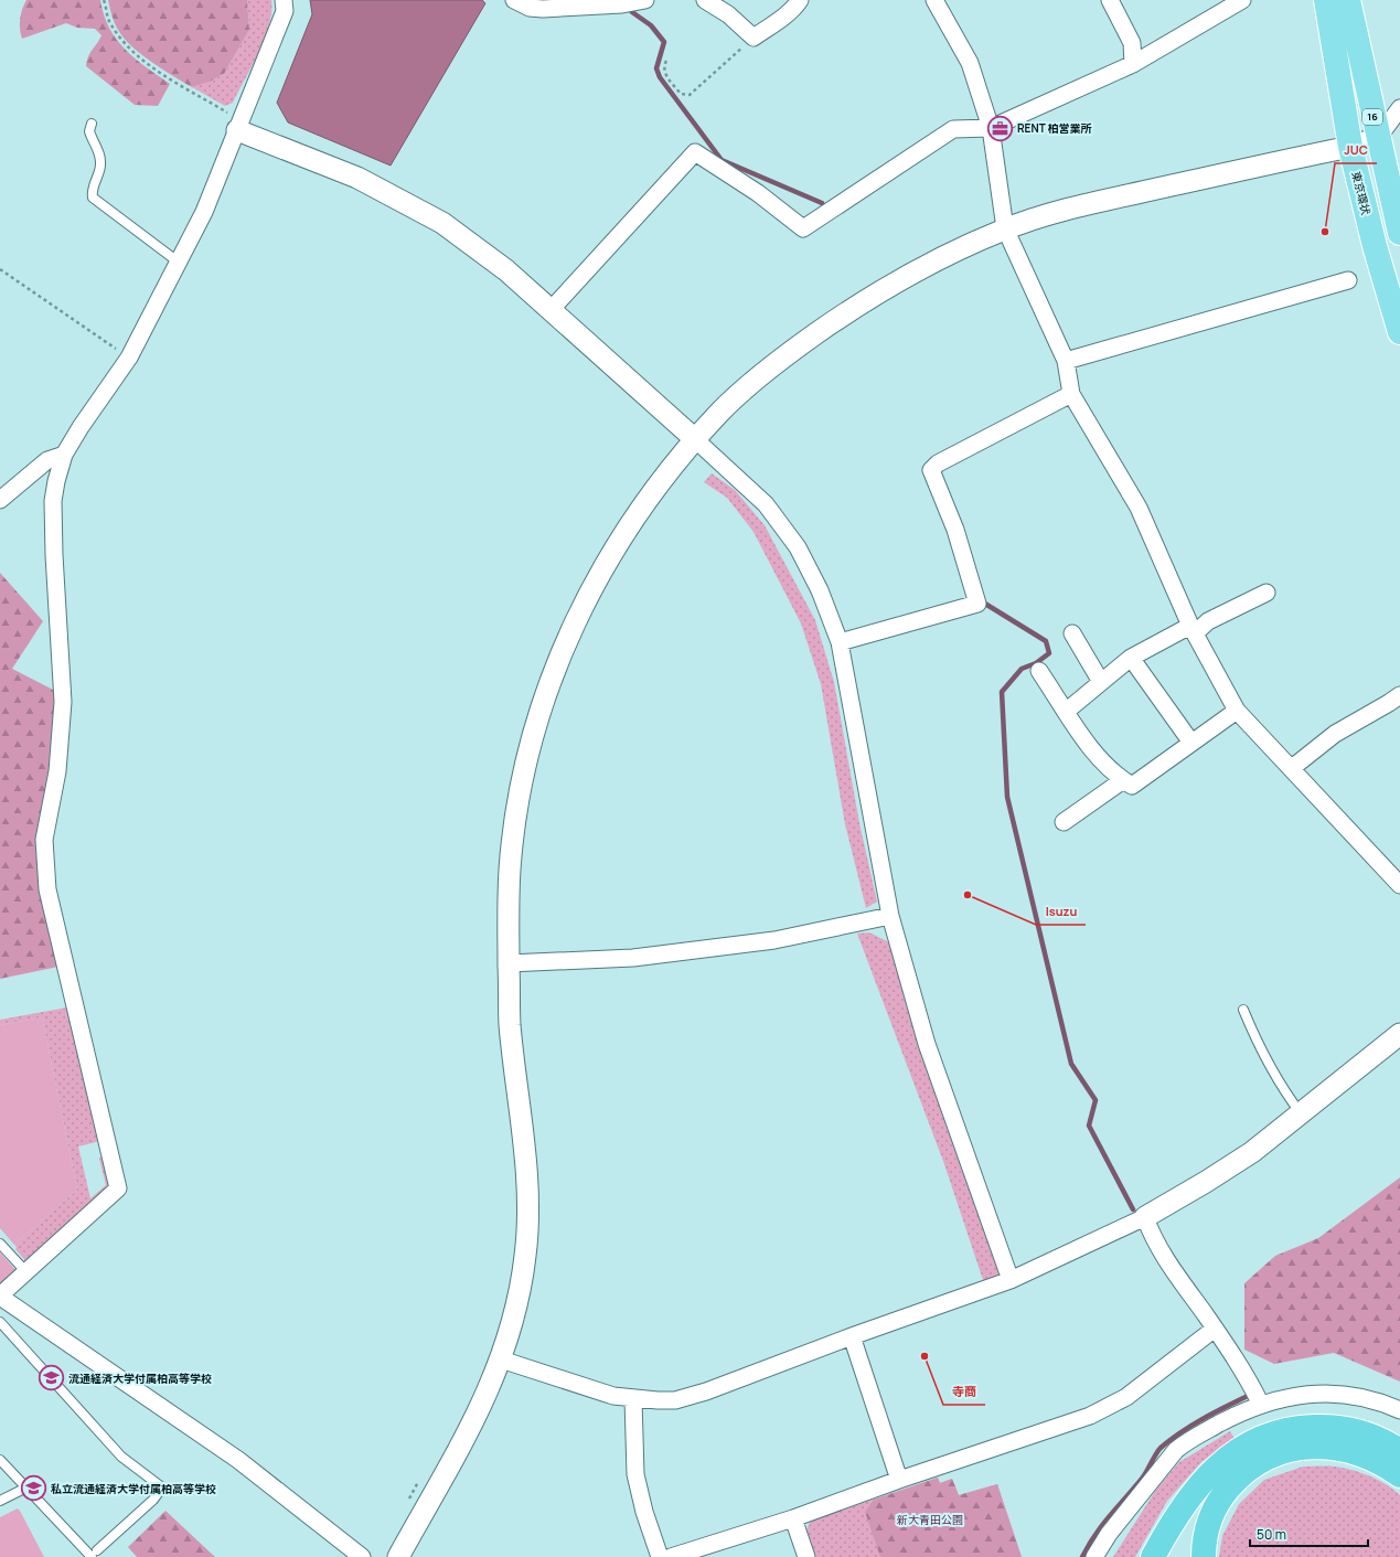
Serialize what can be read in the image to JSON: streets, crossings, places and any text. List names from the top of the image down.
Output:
{
  "streets": {
    "highway": ["16", "東京環状"]
  },
  "parks": ["新大青田公園"],
  "places": {
    "office": ["RENT 柏営業所"],
    "other": ["JUC", "Isuzu", "寺商"],
    "school or university": ["流通経済大学付属柏高等学校", "私立流通経済大学付属柏高等学校"]
  },
  "scale_bar": "50 m"
}
